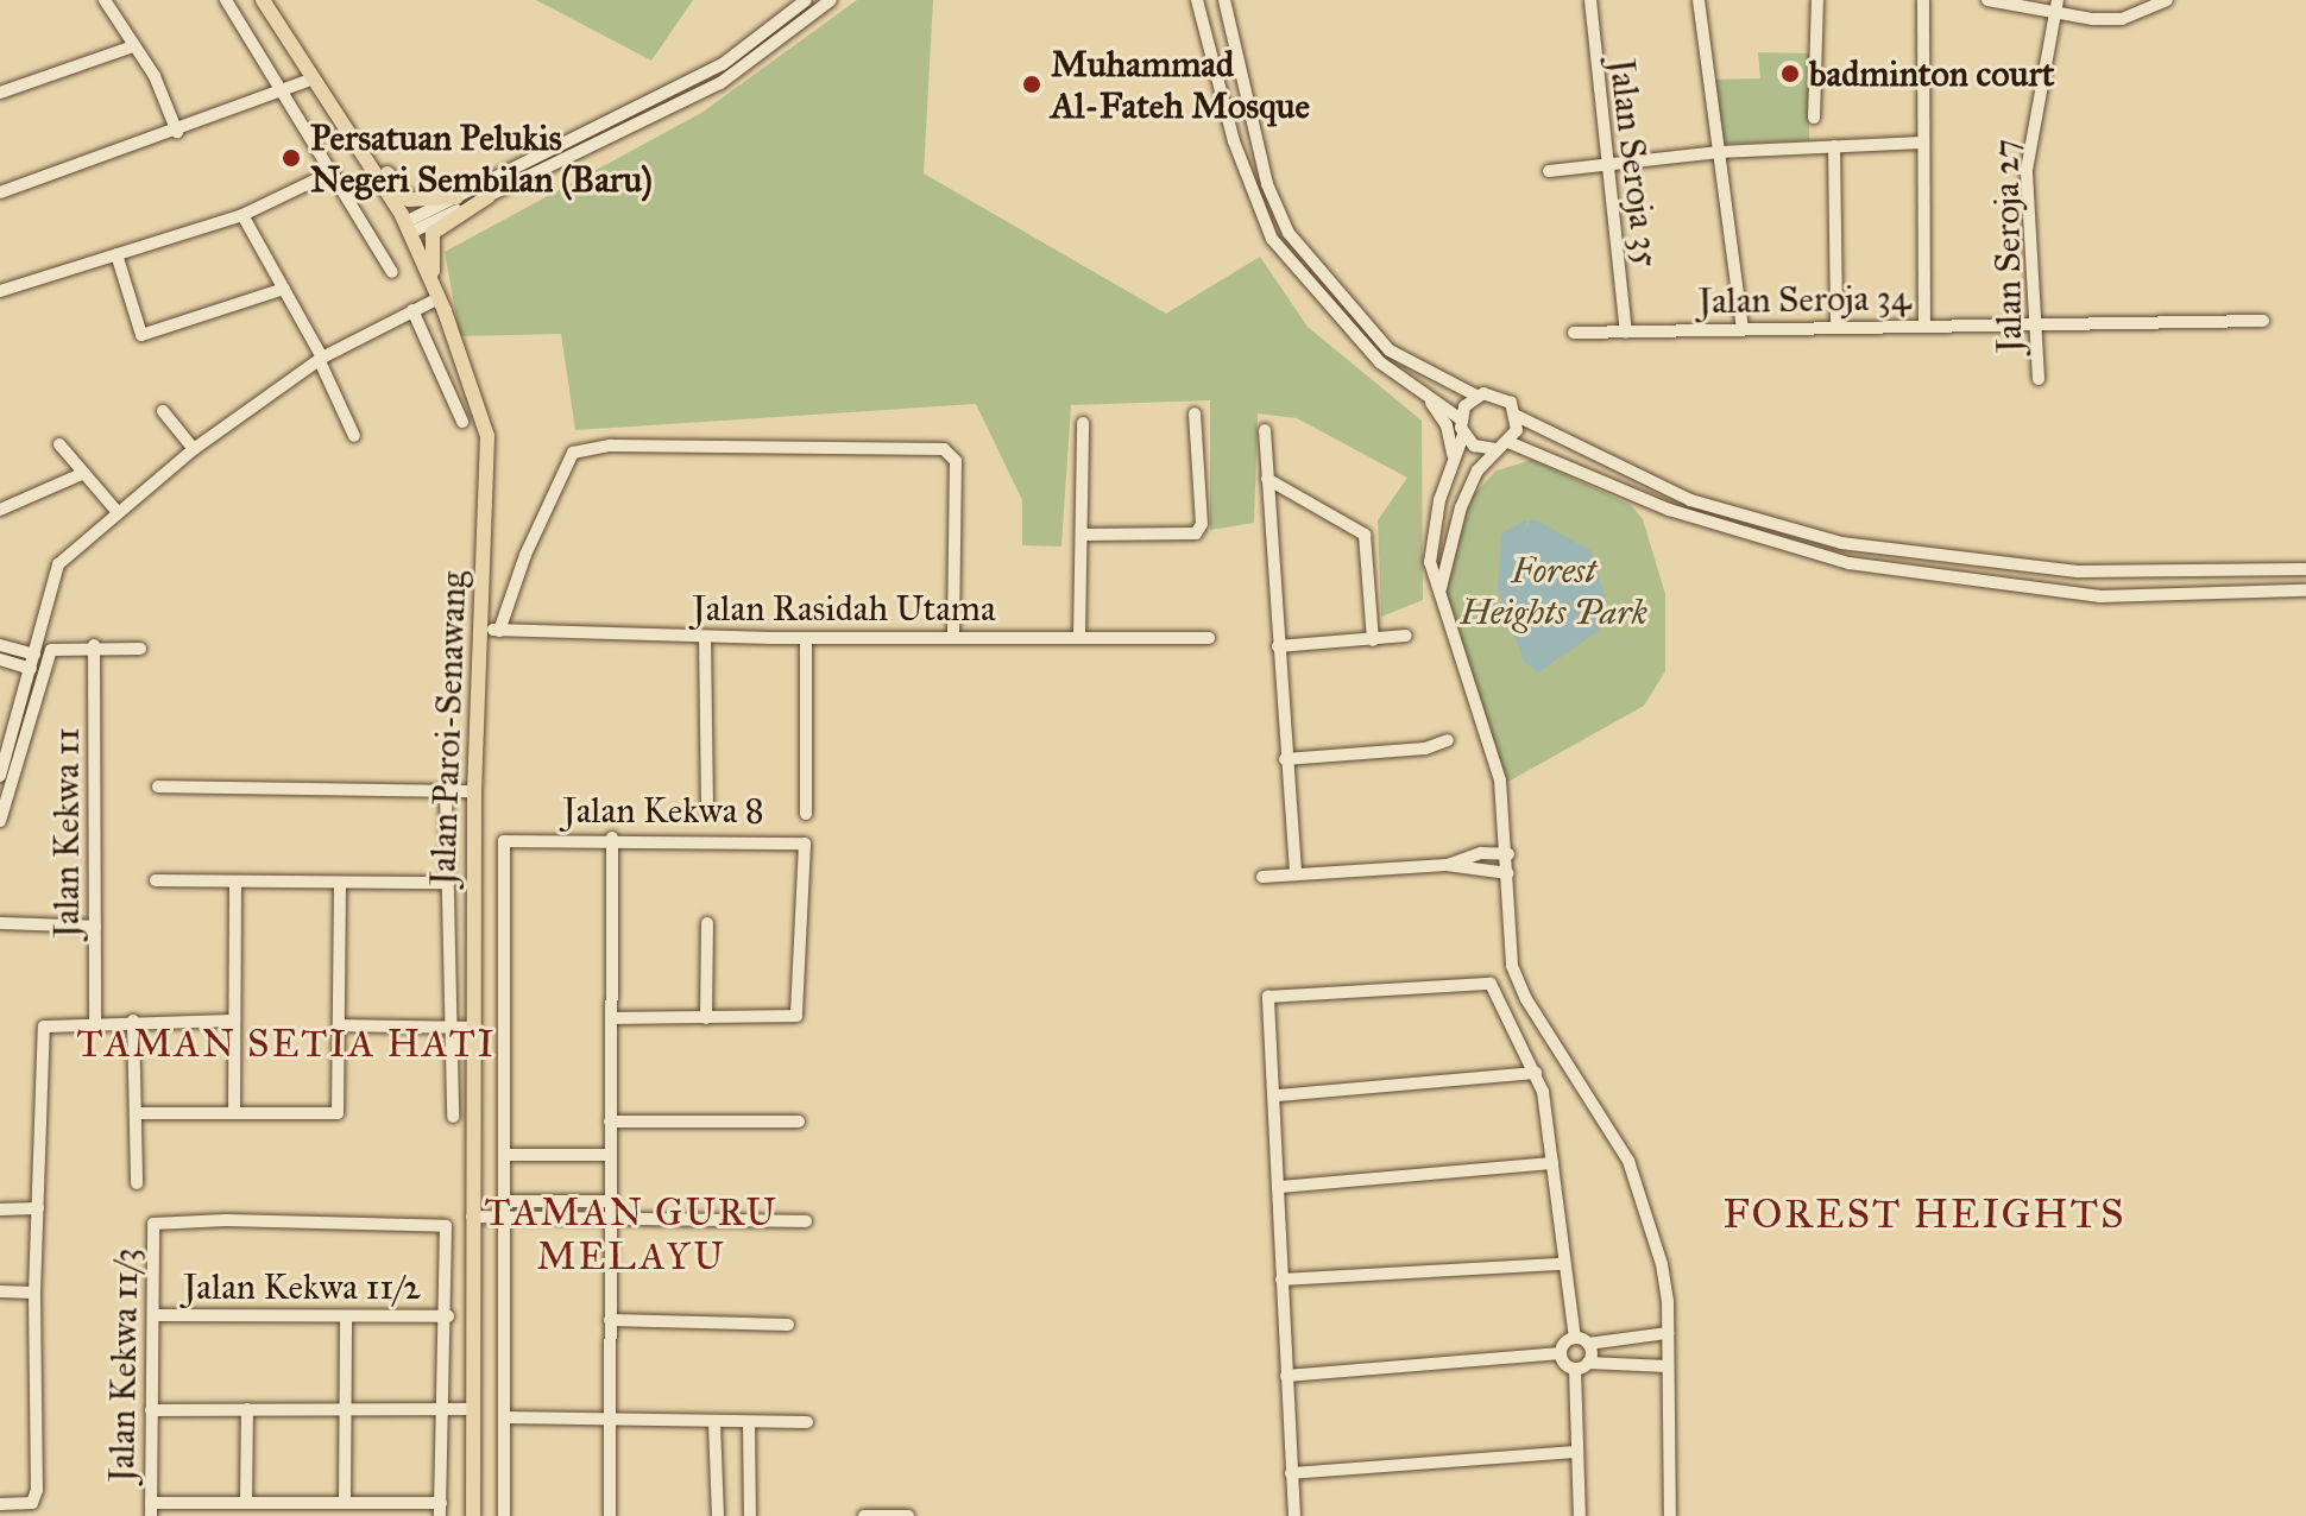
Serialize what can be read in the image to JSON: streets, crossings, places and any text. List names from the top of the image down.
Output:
{
  "streets": {
    "main road": ["Jalan Paroi-Senawang"],
    "street": [
      "Jalan Seroja 35",
      "Jalan Seroja 27",
      "Jalan Seroja 34",
      "Jalan Rasidah Utama",
      "Jalan Kekwa 8",
      "Jalan Kekwa 11",
      "Jalan Kekwa 11/2",
      "Jalan Kekwa 11/3"
    ]
  },
  "crossings": [
    ["Jalan Seroja 35", "Jalan Seroja 34"],
    ["Jalan Seroja 27", "Jalan Seroja 34"],
    ["Jalan Rasidah Utama", "Jalan Paroi-Senawang"],
    ["Jalan Kekwa 11/2", "Jalan Kekwa 11/3"]
  ],
  "districts": ["TAMAN SETIA HATI", "TAMAN GURU MELAYU", "FOREST HEIGHTS"],
  "parks": ["Forest Heights Park"],
  "places": ["badminton court", "Muhammad Al-Fateh Mosque", "Persatuan Pelukis Negeri Sembilan (Baru)"]
}
